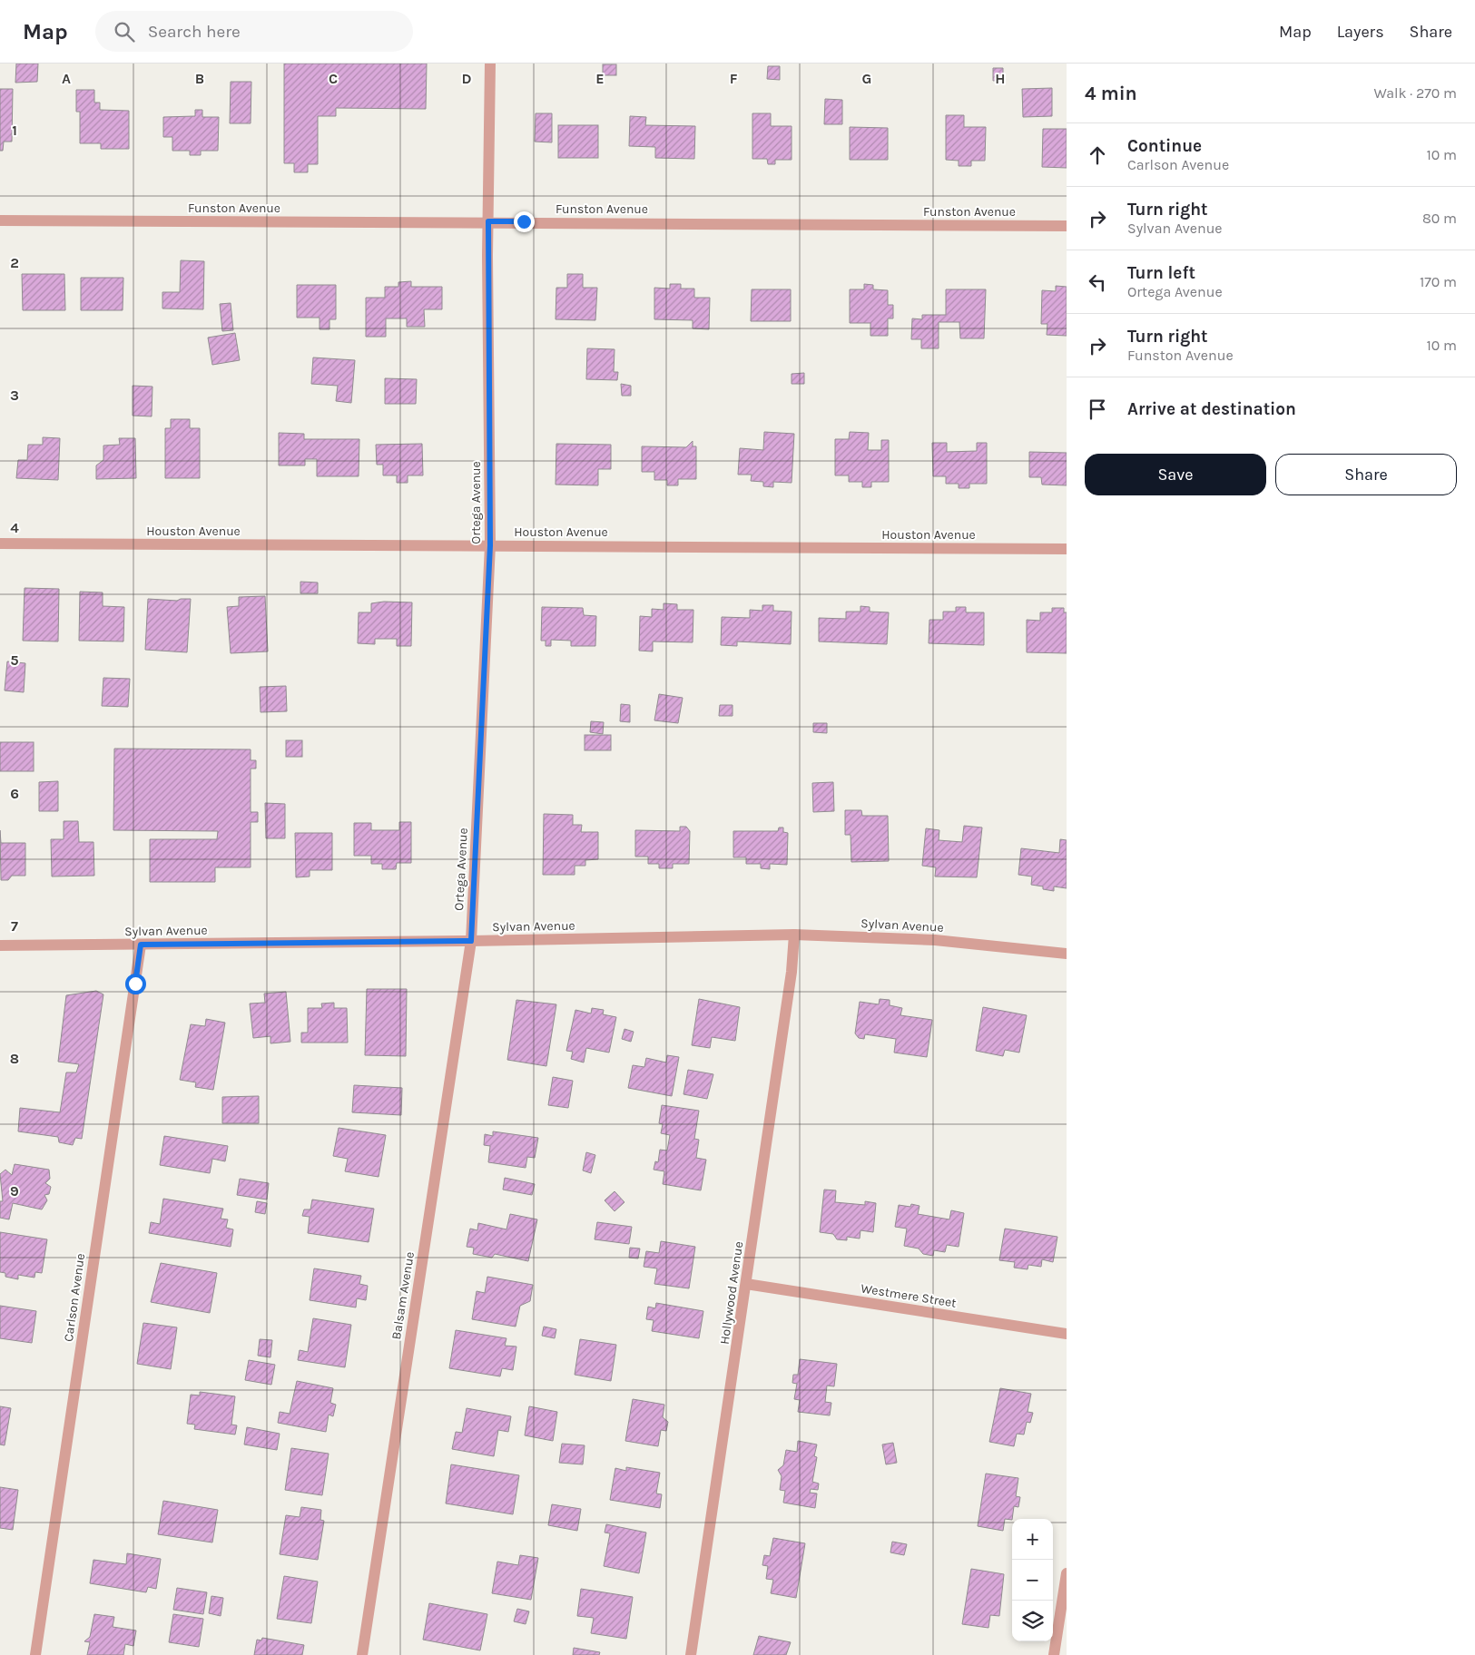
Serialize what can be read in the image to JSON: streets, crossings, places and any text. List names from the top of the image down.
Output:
{
  "streets": {
    "street": [
      "Funston Avenue",
      "Ortega Avenue",
      "Houston Avenue",
      "Sylvan Avenue",
      "Hollywood Avenue",
      "Balsam Avenue",
      "Westmere Street",
      "Carlson Avenue"
    ]
  },
  "crossings": [
    ["Funston Avenue", "Ortega Avenue"],
    ["Ortega Avenue", "Houston Avenue"],
    ["Ortega Avenue", "Sylvan Avenue"],
    ["Ortega Avenue", "Balsam Avenue"],
    ["Sylvan Avenue", "Hollywood Avenue"],
    ["Sylvan Avenue", "Balsam Avenue"],
    ["Sylvan Avenue", "Carlson Avenue"],
    ["Hollywood Avenue", "Westmere Street"]
  ],
  "page": {
    "header": "Map",
    "search": "Search here",
    "nav": ["Map", "Layers", "Share"],
    "heading": ["4 min", "Walk · 270 m"],
    "list": [
      ["Continue", "Carlson Avenue", "10 m"],
      ["Turn right", "Sylvan Avenue", "80 m"],
      ["Turn left", "Ortega Avenue", "170 m"],
      ["Turn right", "Funston Avenue", "10 m"],
      "Arrive at destination"
    ],
    "buttons": ["Save", "Share"],
    "map_buttons": ["+", "−"]
  },
  "grid": {
    "columns": [
      "A",
      "B",
      "C",
      "D",
      "E",
      "F",
      "G",
      "H"
    ],
    "rows": [
      "1",
      "2",
      "3",
      "4",
      "5",
      "6",
      "7",
      "8",
      "9"
    ]
  }
}
